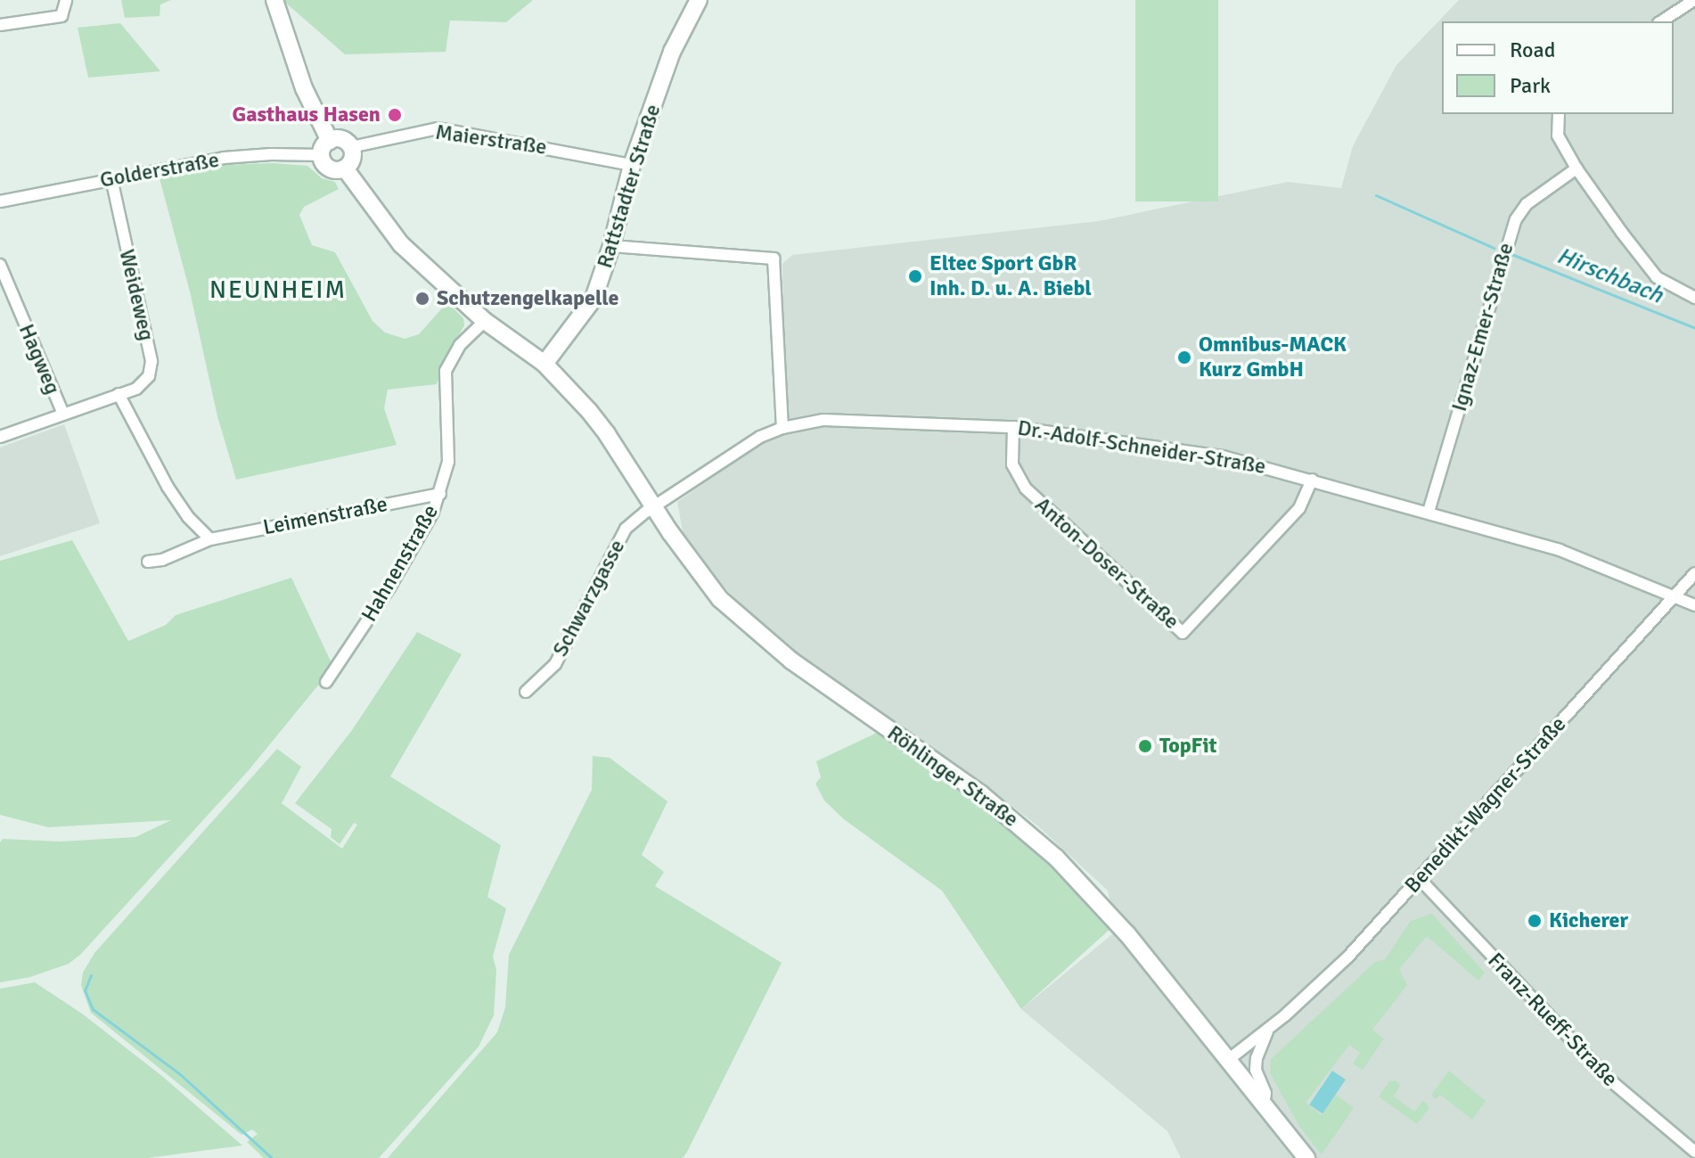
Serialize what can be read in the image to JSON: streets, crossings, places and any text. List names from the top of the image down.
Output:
{
  "streets": {
    "street": [
      "Maierstraße",
      "Golderstraße",
      "Rattstadter Straße",
      "Weideweg",
      "Ignaz-Emer-Straße",
      "Hagweg",
      "Dr.-Adolf-Schneider-Straße",
      "Leimenstraße",
      "Hahnenstraße",
      "Anton-Doser-Straße",
      "Schwarzgasse",
      "Röhlinger Straße",
      "Benedikt-Wagner-Straße",
      "Franz-Rueff-Straße"
    ]
  },
  "crossings": [
    ["Maierstraße", "Golderstraße"],
    ["Maierstraße", "Rattstadter Straße"],
    ["Maierstraße", "Röhlinger Straße"],
    ["Golderstraße", "Weideweg"],
    ["Golderstraße", "Röhlinger Straße"],
    ["Rattstadter Straße", "Röhlinger Straße"],
    ["Weideweg", "Hagweg"],
    ["Ignaz-Emer-Straße", "Dr.-Adolf-Schneider-Straße"],
    ["Dr.-Adolf-Schneider-Straße", "Anton-Doser-Straße"],
    ["Dr.-Adolf-Schneider-Straße", "Schwarzgasse"],
    ["Dr.-Adolf-Schneider-Straße", "Röhlinger Straße"],
    ["Dr.-Adolf-Schneider-Straße", "Benedikt-Wagner-Straße"],
    ["Leimenstraße", "Hahnenstraße"],
    ["Hahnenstraße", "Röhlinger Straße"],
    ["Schwarzgasse", "Röhlinger Straße"],
    ["Röhlinger Straße", "Benedikt-Wagner-Straße"],
    ["Benedikt-Wagner-Straße", "Franz-Rueff-Straße"]
  ],
  "districts": ["NEUNHEIM"],
  "water": ["Hirschbach"],
  "places": [
    "Gasthaus Hasen",
    "Eltec Sport GbR Inh. D. u. A. Biebl",
    "Schutzengelkapelle",
    "Omnibus-MACK Kurz GmbH",
    "TopFit",
    "Kicherer"
  ],
  "legend": ["Road", "Park"]
}
